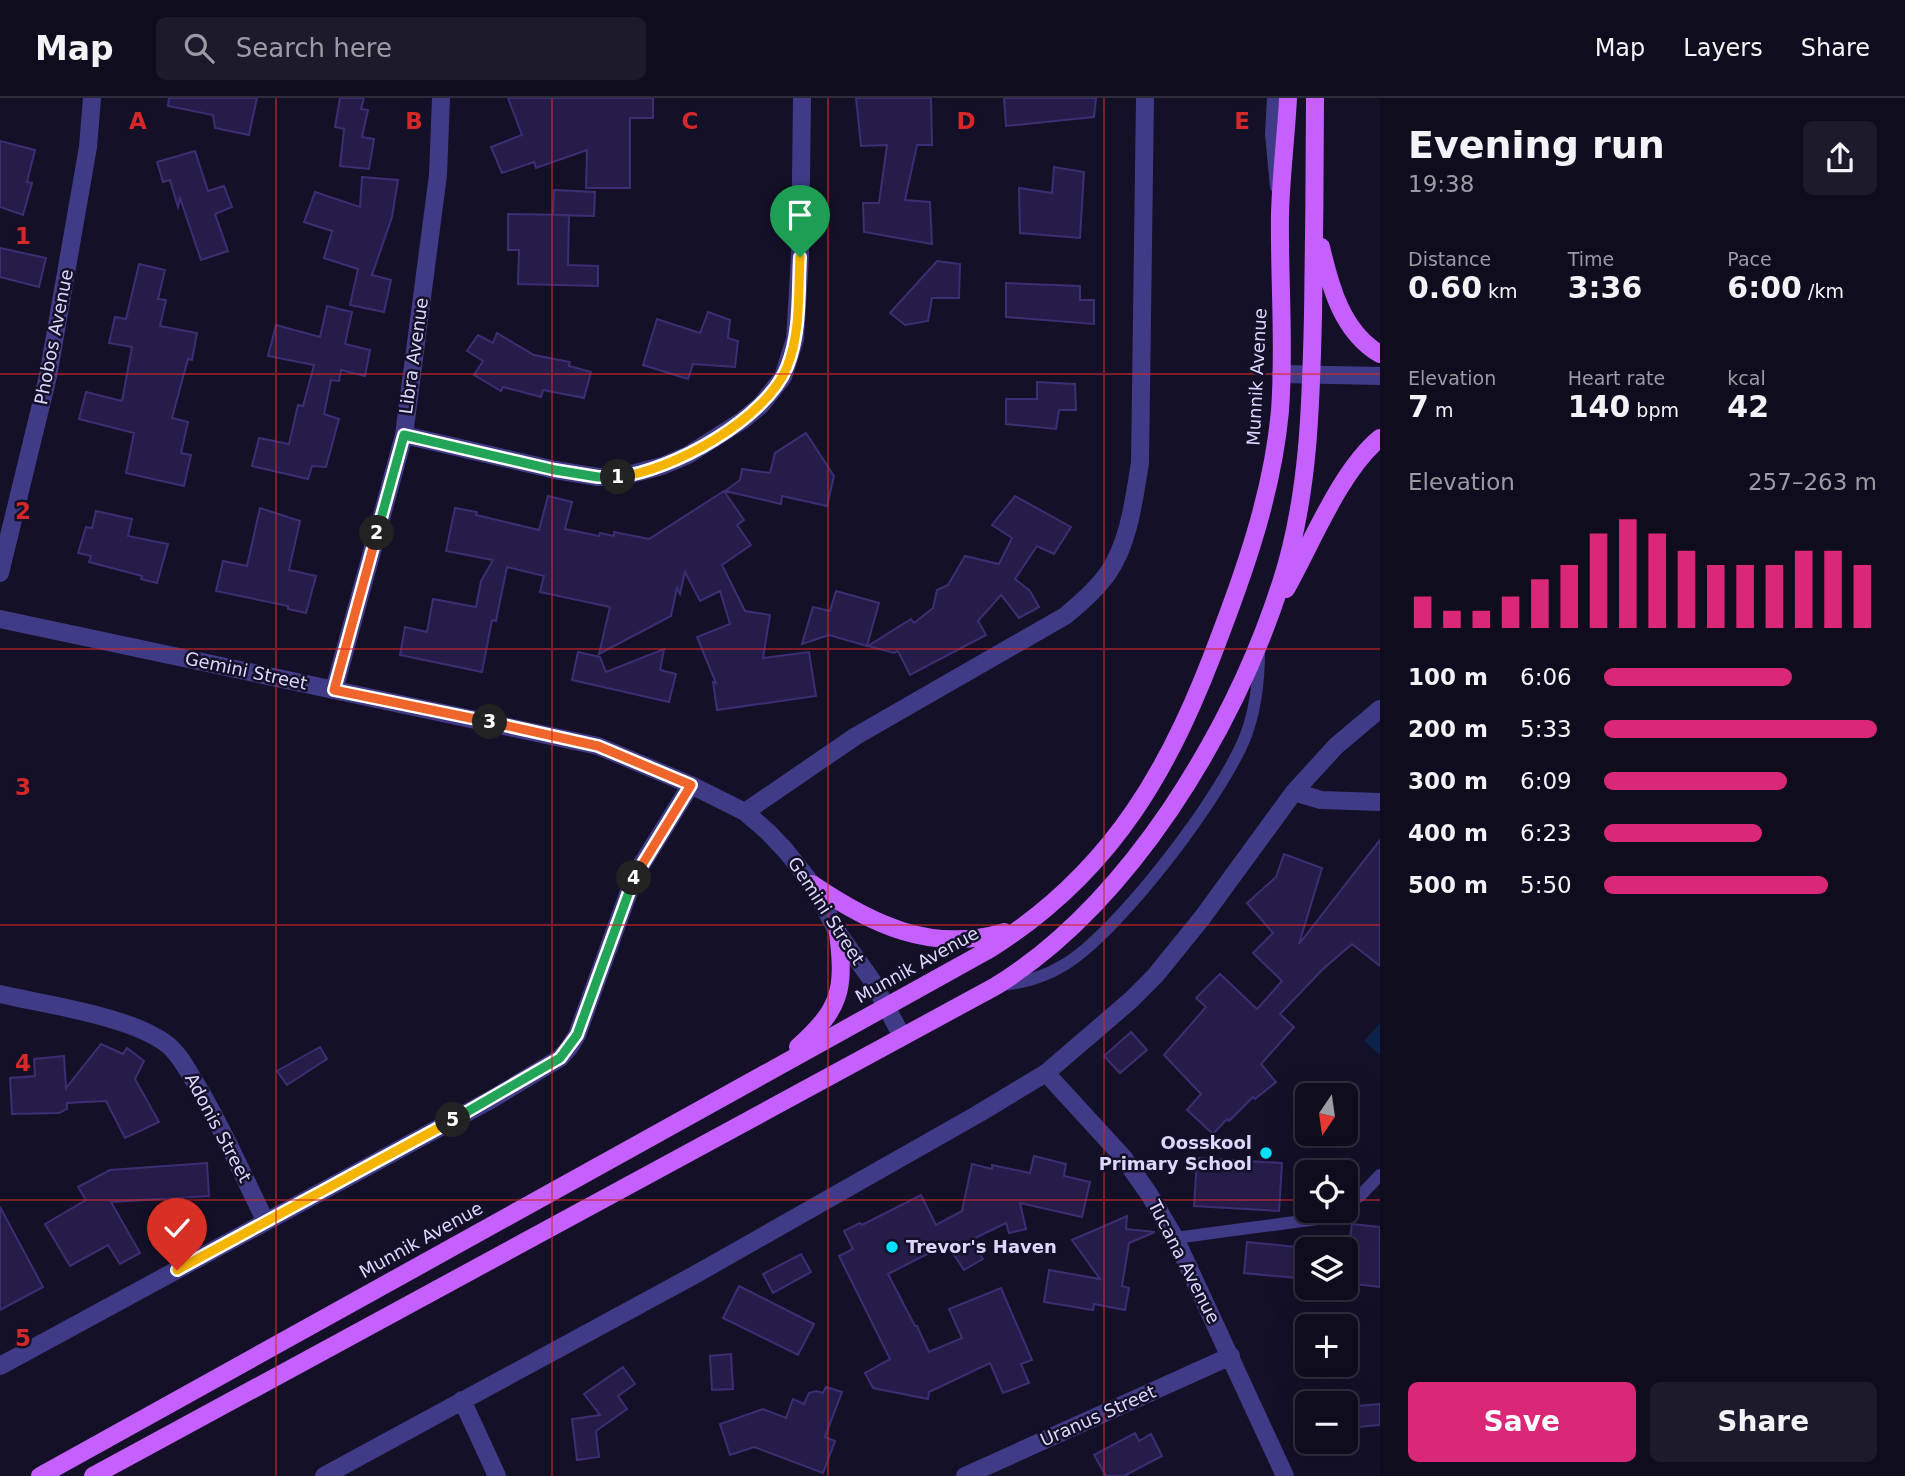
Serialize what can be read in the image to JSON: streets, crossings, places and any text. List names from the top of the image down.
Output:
{
  "streets": {
    "main road": ["Munnik Avenue"],
    "street": [
      "Phobos Avenue",
      "Libra Avenue",
      "Gemini Street",
      "Adonis Street",
      "Tucana Avenue",
      "Uranus Street"
    ]
  },
  "crossings": [
    ["Libra Avenue", "Gemini Street"],
    ["Munnik Avenue", "Gemini Street"],
    ["Tucana Avenue", "Uranus Street"]
  ],
  "places": ["Oosskool Primary School", "Trevor's Haven"],
  "north": "bottom",
  "page": {
    "header": "Map",
    "search": "Search here",
    "nav": ["Map", "Layers", "Share"],
    "heading": ["Evening run", "19:38"],
    "stats": [
      ["Distance", "0.60 km"],
      ["Time", "3:36"],
      ["Pace", "6:00 /km"],
      ["Elevation", "7 m"],
      ["Heart rate", "140 bpm"],
      ["kcal", "42"]
    ],
    "chart": ["Elevation", "257–263 m"],
    "pins": [
      "1",
      "2",
      "3",
      "4",
      "5"
    ],
    "list": [
      {
        "name": "100 m",
        "note": "6:06"
      },
      {
        "name": "200 m",
        "note": "5:33"
      },
      {
        "name": "300 m",
        "note": "6:09"
      },
      {
        "name": "400 m",
        "note": "6:23"
      },
      {
        "name": "500 m",
        "note": "5:50"
      }
    ],
    "map_buttons": ["+", "−"],
    "buttons": ["Save", "Share"]
  },
  "grid": {
    "columns": [
      "A",
      "B",
      "C",
      "D",
      "E"
    ],
    "rows": [
      "1",
      "2",
      "3",
      "4",
      "5"
    ]
  }
}
